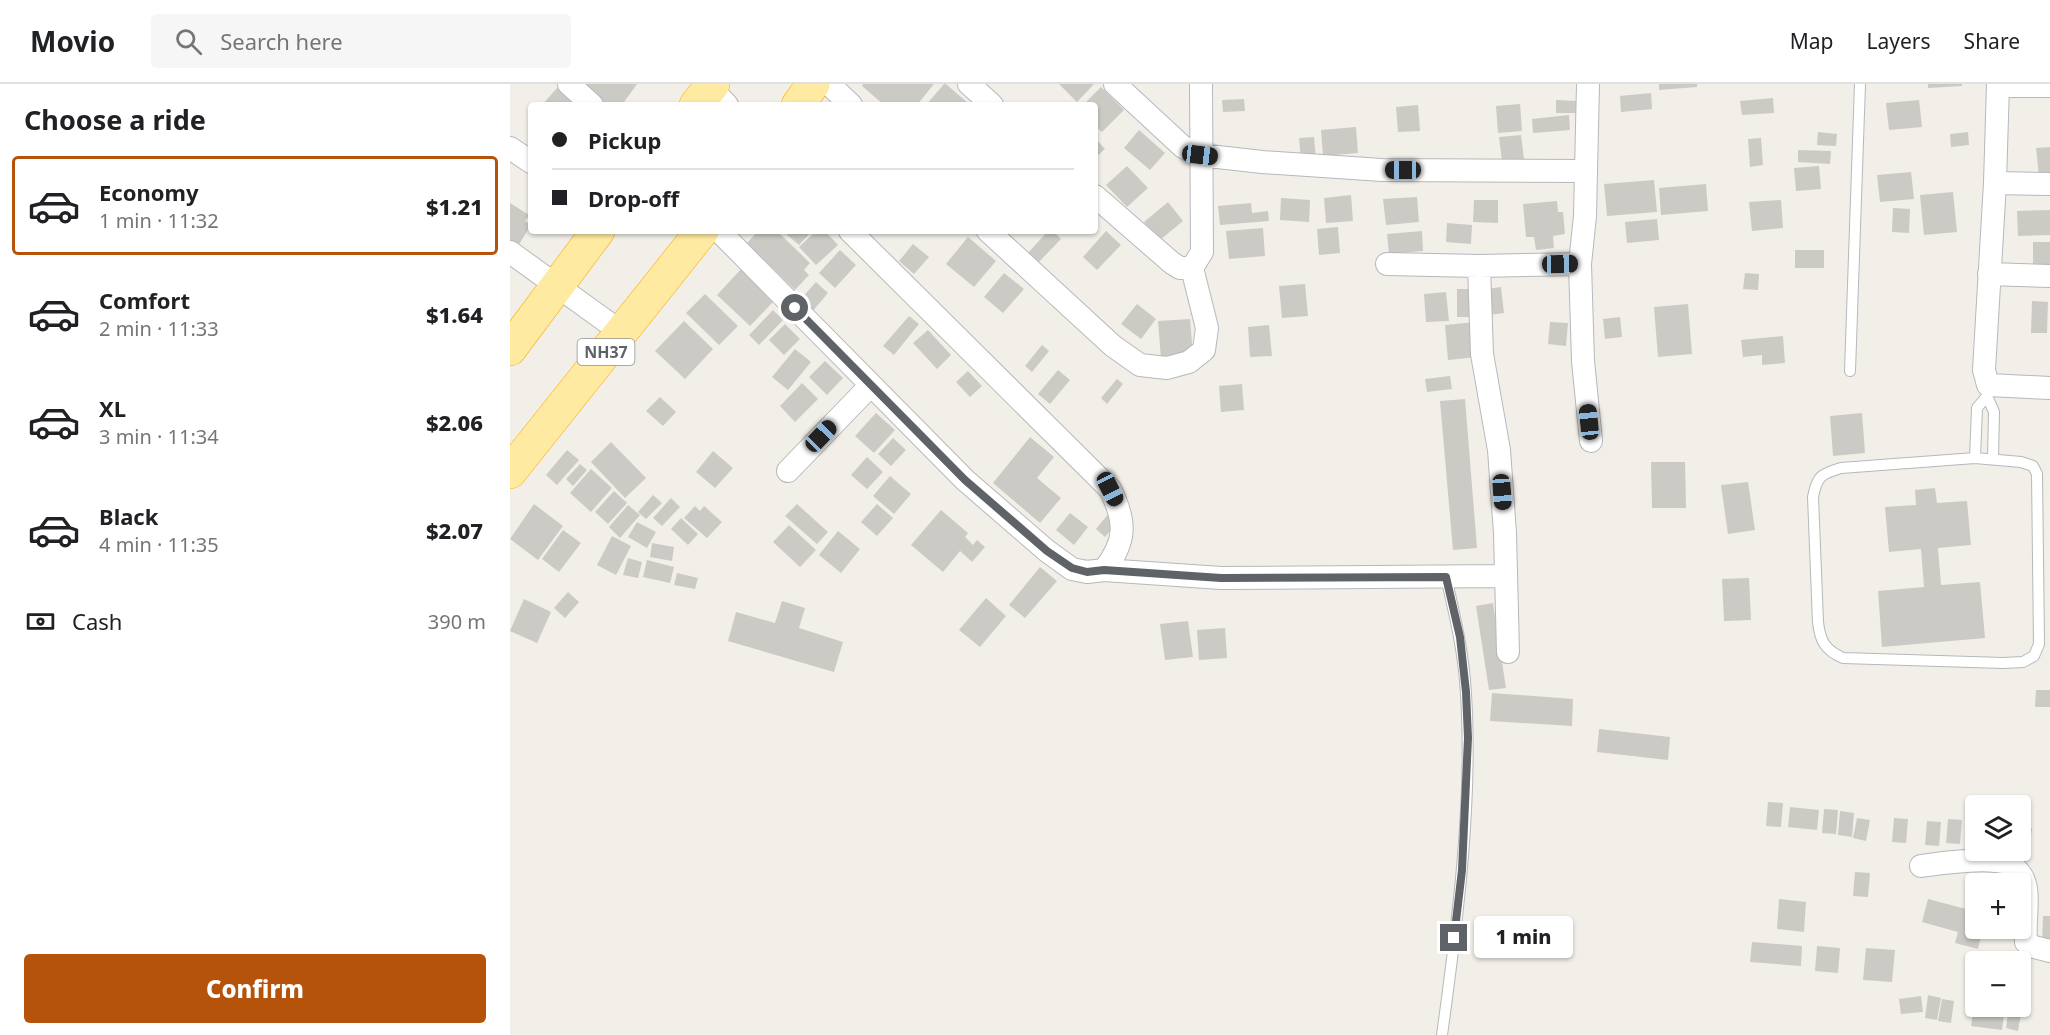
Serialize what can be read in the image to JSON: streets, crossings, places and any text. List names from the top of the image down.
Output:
{
  "streets": {
    "highway": ["NH37"]
  },
  "page": {
    "header": "Movio",
    "search": "Search here",
    "nav": ["Map", "Layers", "Share"],
    "heading": "Choose a ride",
    "banner": ["Pickup", "Drop-off"],
    "list": [
      {
        "name": "Economy",
        "note": "1 min · 11:32",
        "value": "$1.21"
      },
      {
        "name": "Comfort",
        "note": "2 min · 11:33",
        "value": "$1.64"
      },
      {
        "name": "XL",
        "note": "3 min · 11:34",
        "value": "$2.06"
      },
      {
        "name": "Black",
        "note": "4 min · 11:35",
        "value": "$2.07"
      }
    ],
    "pay": ["Cash", "390 m"],
    "map_buttons": ["+", "−"],
    "bubble": "1 min",
    "buttons": "Confirm"
  }
}
